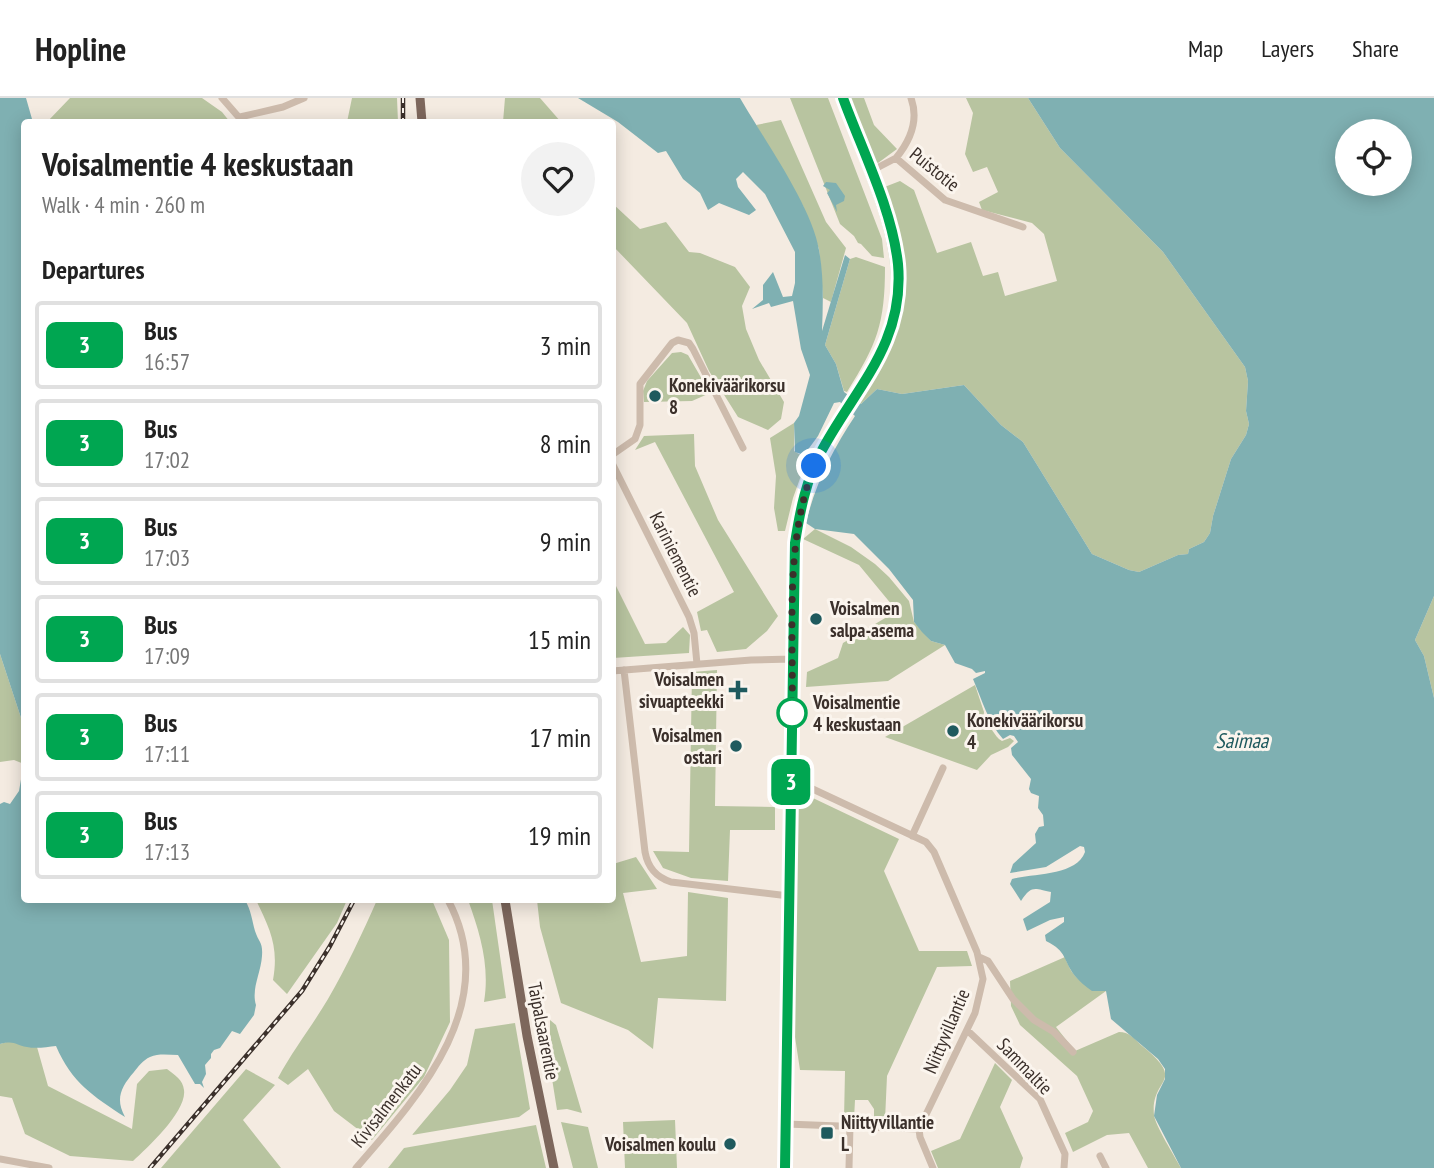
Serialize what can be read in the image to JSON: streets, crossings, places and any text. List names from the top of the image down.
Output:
{
  "streets": {
    "main road": ["Taipalsaarentie"],
    "street": [
      "Puistotie",
      "Kariniementie",
      "Niittyvillantie",
      "Sammaltie",
      "Kivisalmenkatu"
    ]
  },
  "crossings": [
    ["Niittyvillantie", "Sammaltie"]
  ],
  "water": ["Saimaa"],
  "places": {
    "other": [
      "Konekiväärikorsu 8",
      "Voisalmen salpa-asema",
      "Voisalmentie 4 keskustaan",
      "Konekiväärikorsu 4",
      "Voisalmen ostari",
      "Voisalmen koulu"
    ],
    "health": ["Voisalmen sivuapteekki"],
    "transit": ["Niittyvillantie L"]
  },
  "lines": ["bus line 3"],
  "page": {
    "header": "Hopline",
    "nav": ["Map", "Layers", "Share"],
    "on_map": "3",
    "heading": [
      ["Voisalmentie 4 keskustaan", "Walk · 4 min · 260 m"],
      "Departures"
    ],
    "list": [
      {
        "mark": "3",
        "name": "Bus",
        "note": "16:57",
        "value": "3 min"
      },
      {
        "mark": "3",
        "name": "Bus",
        "note": "17:02",
        "value": "8 min"
      },
      {
        "mark": "3",
        "name": "Bus",
        "note": "17:03",
        "value": "9 min"
      },
      {
        "mark": "3",
        "name": "Bus",
        "note": "17:09",
        "value": "15 min"
      },
      {
        "mark": "3",
        "name": "Bus",
        "note": "17:11",
        "value": "17 min"
      },
      {
        "mark": "3",
        "name": "Bus",
        "note": "17:13",
        "value": "19 min"
      }
    ]
  }
}
